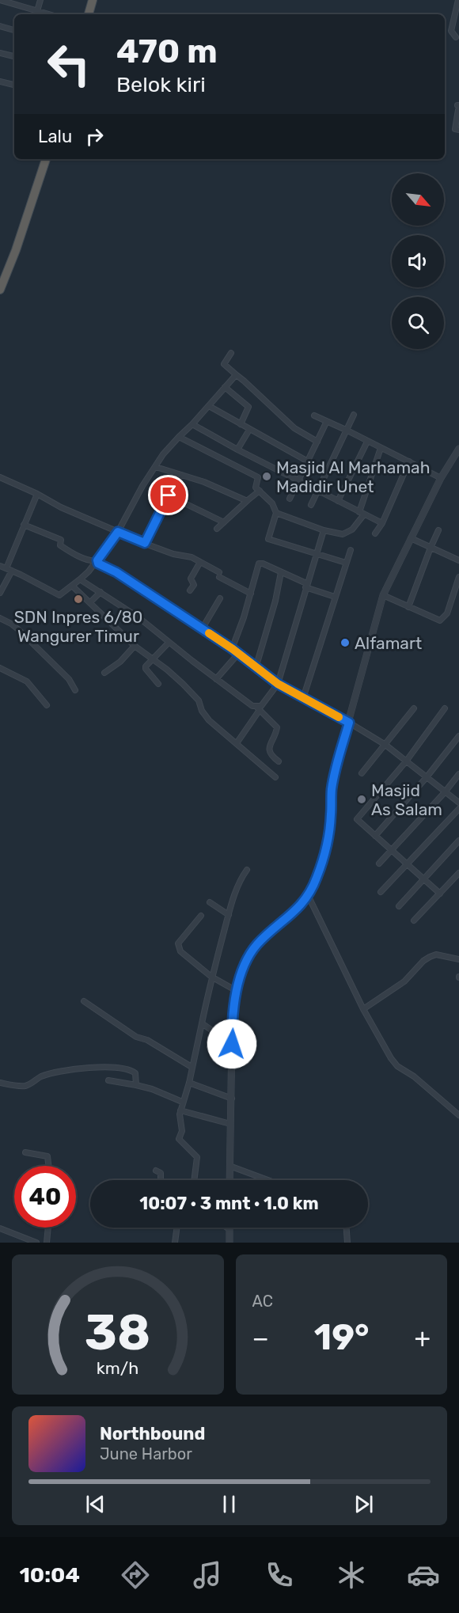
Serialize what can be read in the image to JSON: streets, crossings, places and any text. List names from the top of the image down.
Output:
{
  "places": [
    "Masjid Al Marhamah Madidir Unet",
    "SDN Inpres 6/80 Wangurer Timur",
    "Alfamart",
    "Masjid As Salam"
  ],
  "north": "bottom right",
  "page": {
    "turn": ["470 m", "Belok kiri"],
    "then": "Lalu",
    "limit": "40",
    "trip": "10:07 · 3 mnt · 1.0 km",
    "tile": "AC",
    "heat": ["−", "19°", "+"],
    "song": ["Northbound", "June Harbor"],
    "tabs": "10:04",
    "gauge": ["38", "km/h"]
  }
}
